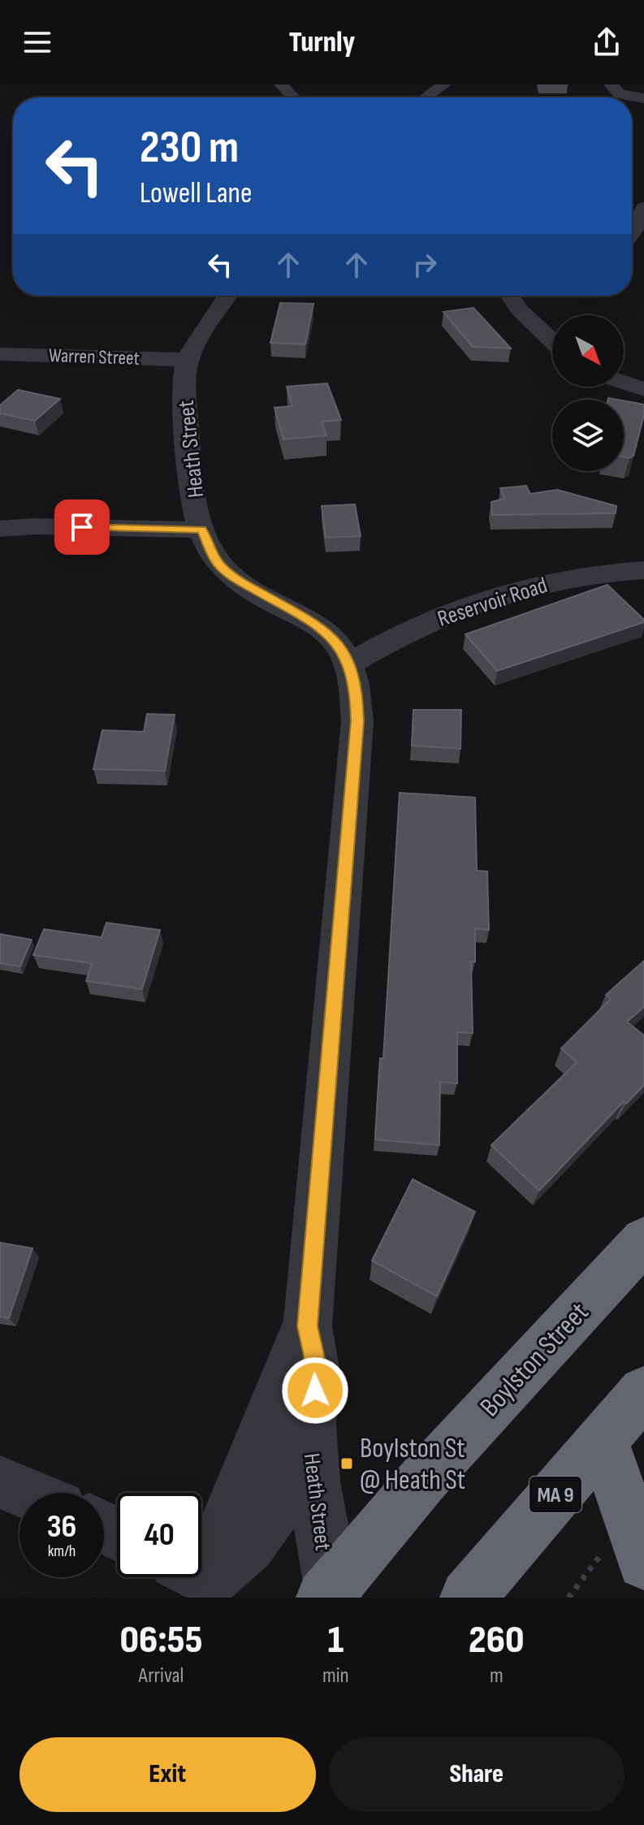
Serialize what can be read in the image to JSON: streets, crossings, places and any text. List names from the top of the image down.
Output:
{
  "streets": {
    "highway": ["Boylston Street", "MA 9"],
    "street": ["Warren Street", "Heath Street", "Reservoir Road"]
  },
  "crossings": [
    ["Warren Street", "Heath Street"],
    ["Heath Street", "Reservoir Road"],
    ["Heath Street", "Boylston Street"]
  ],
  "places": {
    "transit": ["Boylston St @ Heath St"]
  },
  "north": "bottom right",
  "page": {
    "header": "Turnly",
    "turn": ["230 m", "Lowell Lane"],
    "speed": "36 km/h",
    "limit": "40",
    "eta": [
      "06:55",
      "Arrival",
      "1",
      "min",
      "260",
      "m"
    ],
    "buttons": ["Exit", "Share"]
  }
}
